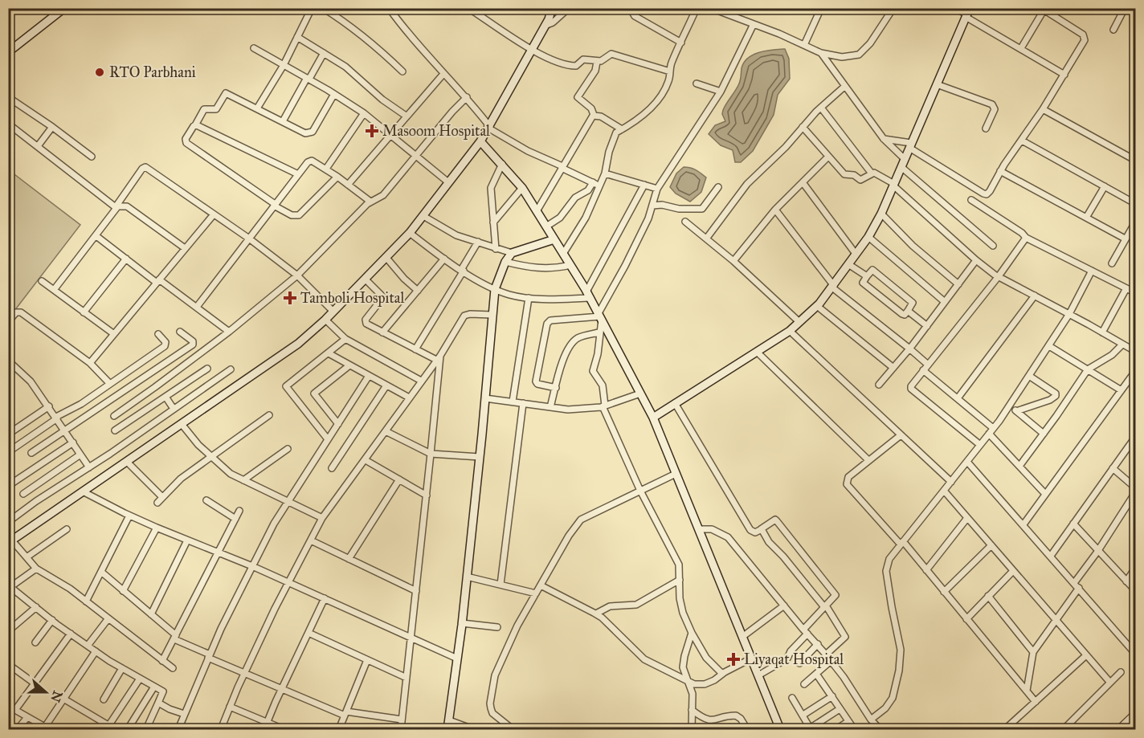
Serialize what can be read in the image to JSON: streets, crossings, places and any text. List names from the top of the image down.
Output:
{
  "places": {
    "other": ["RTO Parbhani"],
    "health": ["Masoom Hospital", "Tamboli Hospital", "Liyaqat Hospital"]
  },
  "north": "right"
}
